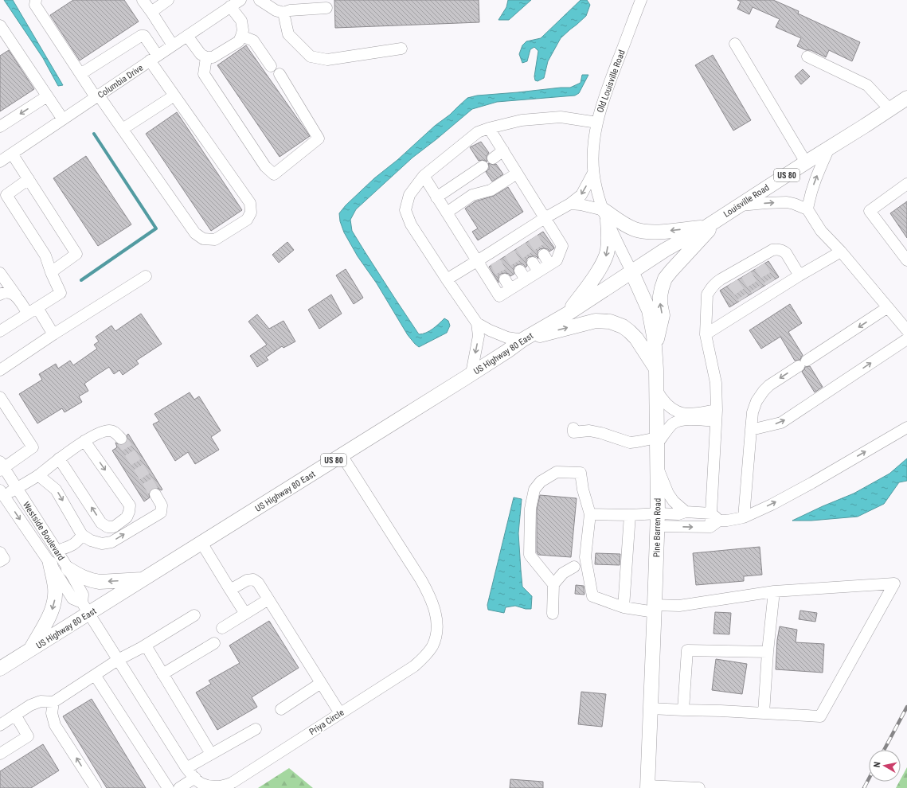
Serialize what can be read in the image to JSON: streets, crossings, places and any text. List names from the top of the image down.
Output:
{
  "streets": {
    "main road": [
      "US 80",
      "Louisville Road",
      "US Highway 80 East",
      "Pine Barren Road"
    ],
    "street": [
      "Columbia Drive",
      "Old Louisville Road",
      "Westside Boulevard",
      "Priya Circle"
    ]
  },
  "crossings": [
    ["Old Louisville Road", "US Highway 80 East"],
    ["Old Louisville Road", "Pine Barren Road"],
    ["Louisville Road", "US Highway 80 East"],
    ["US Highway 80 East", "Pine Barren Road"],
    ["US Highway 80 East", "Westside Boulevard"],
    ["US Highway 80 East", "Priya Circle"],
    ["Westside Boulevard", "Priya Circle"]
  ],
  "north": "left"
}
